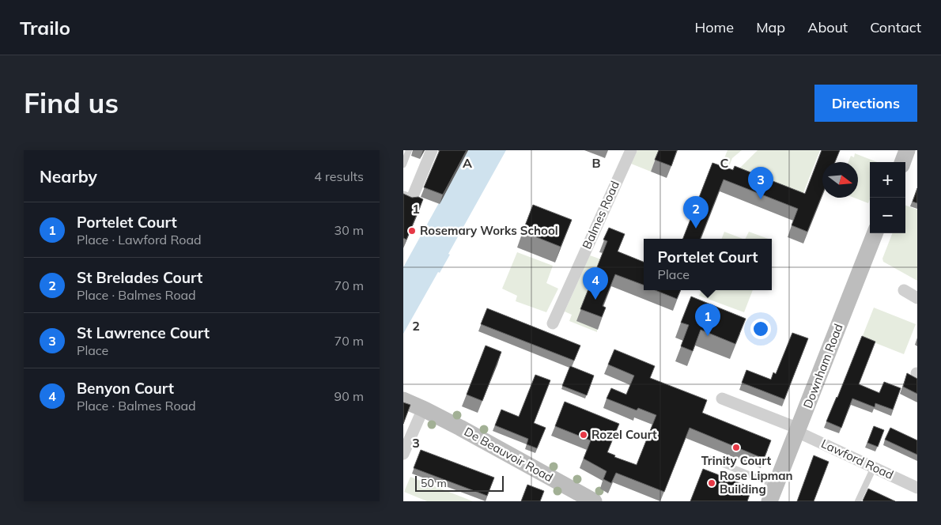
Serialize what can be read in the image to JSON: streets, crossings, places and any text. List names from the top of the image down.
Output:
{
  "streets": {
    "street": [
      "Balmes Road",
      "Downham Road",
      "De Beauvoir Road",
      "Lawford Road"
    ]
  },
  "crossings": [
    ["Downham Road", "Lawford Road"]
  ],
  "places": [
    "Rosemary Works School",
    "Rozel Court",
    "Trinity Court",
    "Rose Lipman Building"
  ],
  "scale_bar": "50 m",
  "north": "right",
  "page": {
    "header": "Trailo",
    "nav": [
      "Home",
      "Map",
      "About",
      "Contact"
    ],
    "buttons": "Directions",
    "title": "Find us",
    "heading": ["Nearby", "4 results"],
    "map_buttons": ["+", "−"],
    "pins": [
      "3",
      "2",
      "4",
      "1"
    ],
    "list": [
      {
        "mark": "1",
        "name": "Portelet Court",
        "note": "Place · Lawford Road",
        "value": "30 m"
      },
      {
        "mark": "2",
        "name": "St Brelades Court",
        "note": "Place · Balmes Road",
        "value": "70 m"
      },
      {
        "mark": "3",
        "name": "St Lawrence Court",
        "note": "Place",
        "value": "70 m"
      },
      {
        "mark": "4",
        "name": "Benyon Court",
        "note": "Place · Balmes Road",
        "value": "90 m"
      }
    ],
    "popup": ["Portelet Court", "Place"],
    "scale": "50 m"
  },
  "grid": {
    "columns": ["A", "B", "C"],
    "rows": ["1", "2", "3"]
  }
}
